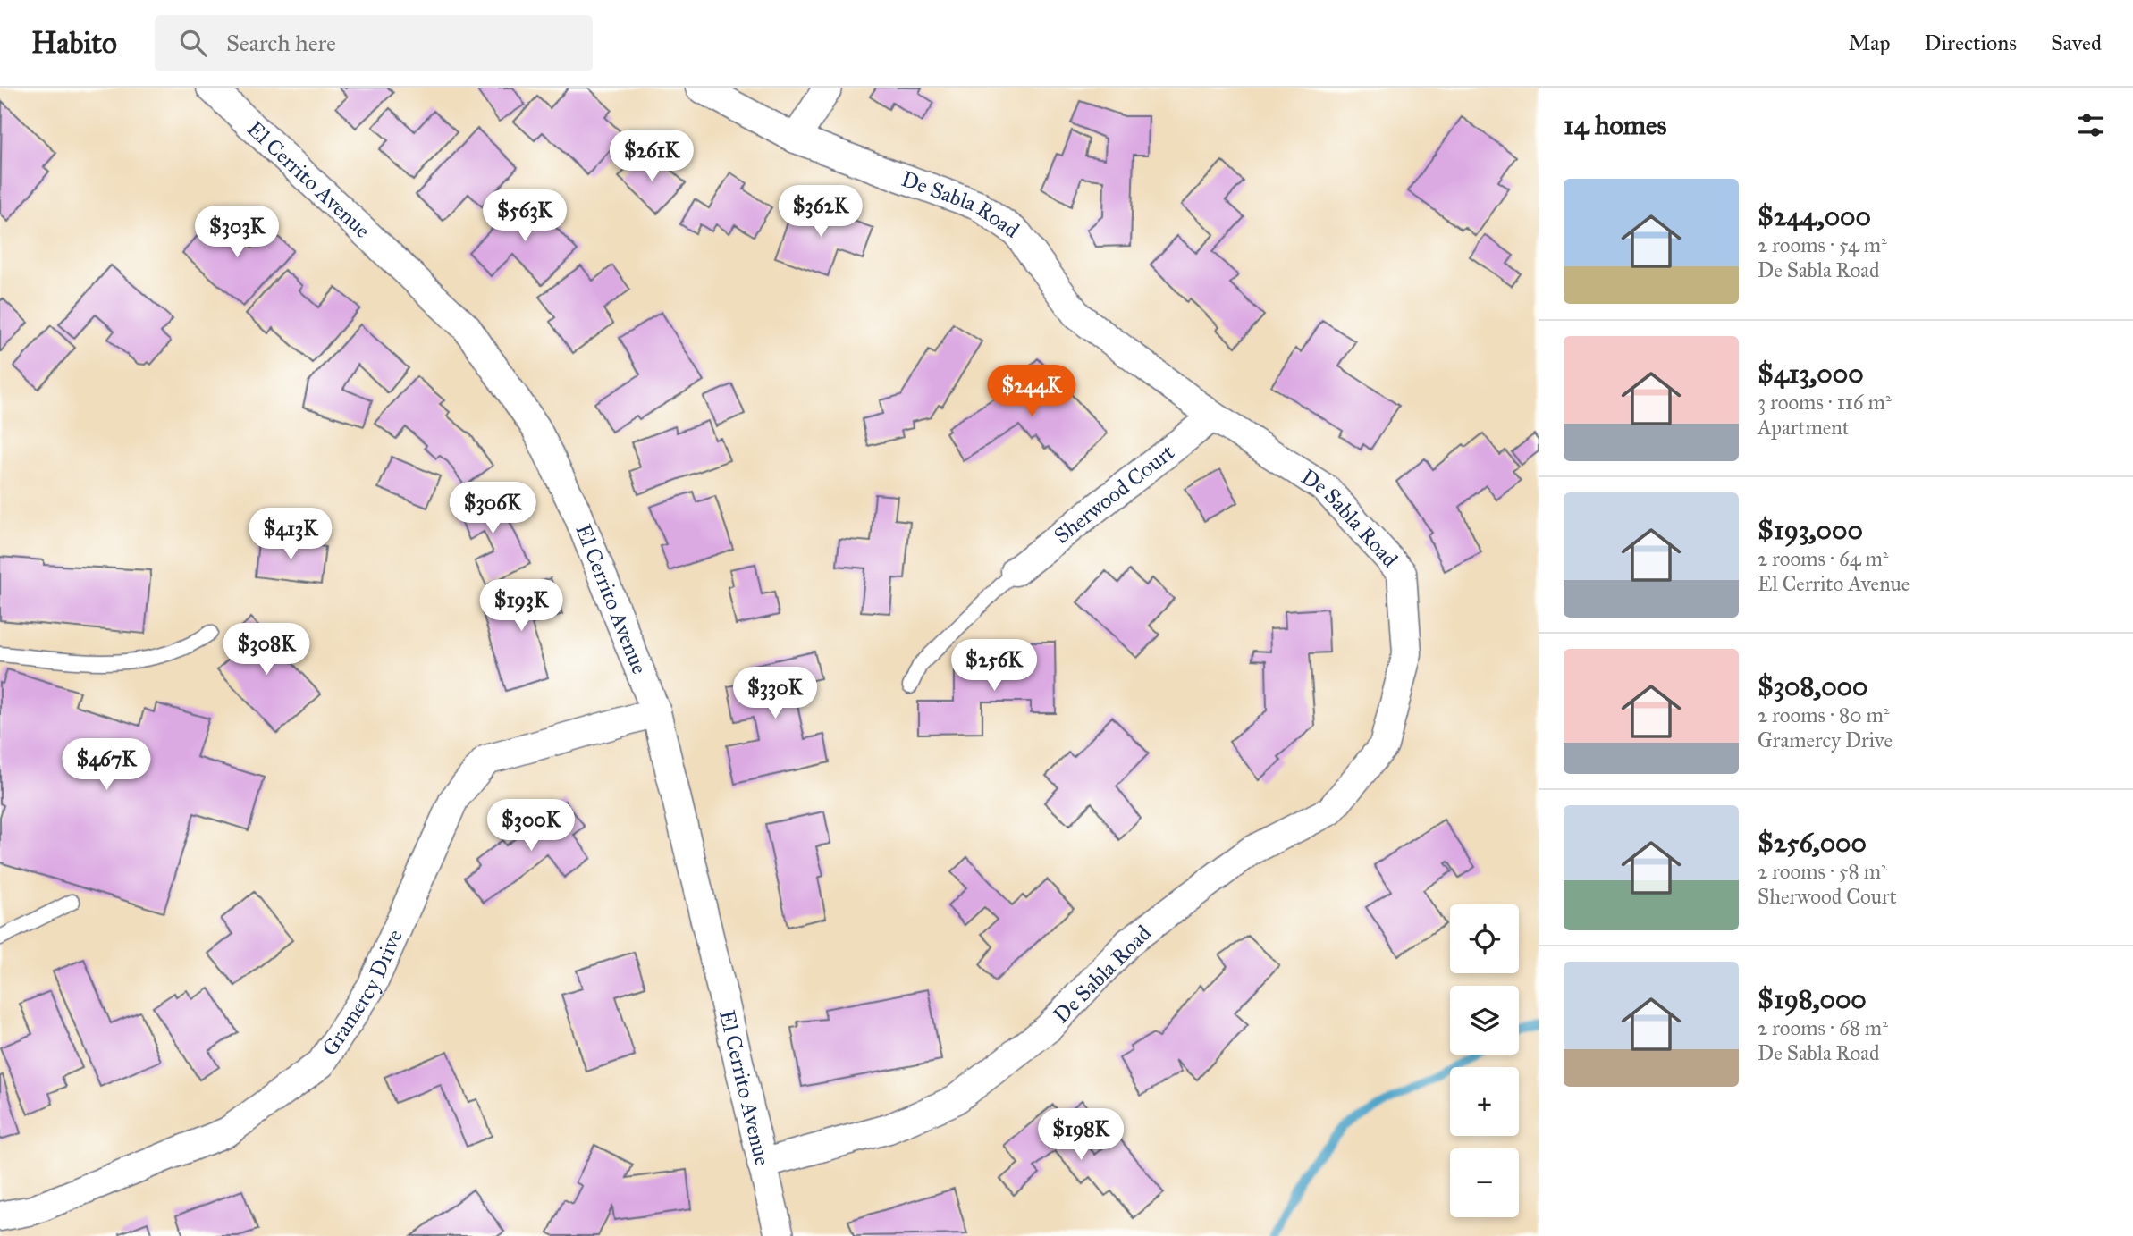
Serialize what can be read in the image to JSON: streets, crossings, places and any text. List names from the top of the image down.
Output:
{
  "streets": {
    "street": [
      "El Cerrito Avenue",
      "De Sabla Road",
      "Sherwood Court",
      "Gramercy Drive"
    ]
  },
  "crossings": [
    ["El Cerrito Avenue", "De Sabla Road"],
    ["El Cerrito Avenue", "Gramercy Drive"],
    ["De Sabla Road", "Sherwood Court"]
  ],
  "page": {
    "header": "Habito",
    "search": "Search here",
    "nav": ["Map", "Directions", "Saved"],
    "heading": "14 homes",
    "price": [
      "$261K",
      "$362K",
      "$563K",
      "$303K",
      "$244K",
      "$306K",
      "$413K",
      "$193K",
      "$308K",
      "$256K",
      "$330K",
      "$467K",
      "$300K",
      "$198K"
    ],
    "list": [
      {
        "name": "$244,000",
        "note": "2 rooms · 54 m² · De Sabla Road"
      },
      {
        "name": "$413,000",
        "note": "3 rooms · 116 m² · Apartment"
      },
      {
        "name": "$193,000",
        "note": "2 rooms · 64 m² · El Cerrito Avenue"
      },
      {
        "name": "$308,000",
        "note": "2 rooms · 80 m² · Gramercy Drive"
      },
      {
        "name": "$256,000",
        "note": "2 rooms · 58 m² · Sherwood Court"
      },
      {
        "name": "$198,000",
        "note": "2 rooms · 68 m² · De Sabla Road"
      }
    ],
    "map_buttons": ["+", "−"]
  }
}
